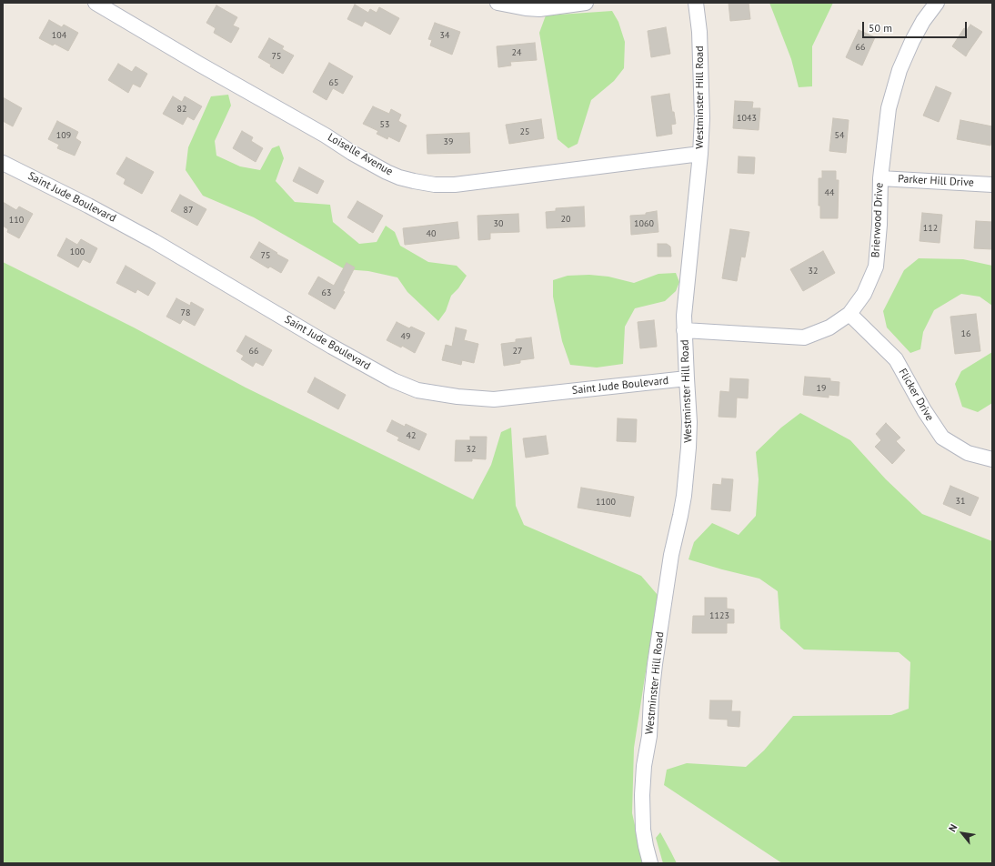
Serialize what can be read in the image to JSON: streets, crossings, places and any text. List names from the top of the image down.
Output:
{
  "streets": {
    "street": [
      "Westminster Hill Road",
      "Loiselle Avenue",
      "Parker Hill Drive",
      "Saint Jude Boulevard",
      "Brierwood Drive",
      "Flicker Drive"
    ]
  },
  "crossings": [
    ["Westminster Hill Road", "Loiselle Avenue"],
    ["Westminster Hill Road", "Saint Jude Boulevard"],
    ["Westminster Hill Road", "Brierwood Drive"],
    ["Parker Hill Drive", "Brierwood Drive"],
    ["Brierwood Drive", "Flicker Drive"]
  ],
  "house_numbers": [
    "104",
    "34",
    "66",
    "24",
    "75",
    "65",
    "82",
    "1043",
    "53",
    "25",
    "109",
    "54",
    "39",
    "44",
    "87",
    "20",
    "110",
    "30",
    "1060",
    "112",
    "40",
    "100",
    "75",
    "32",
    "63",
    "78",
    "16",
    "49",
    "66",
    "27",
    "19",
    "42",
    "32",
    "31",
    "1100",
    "1123"
  ],
  "scale_bar": "50 m",
  "north": "top left"
}
